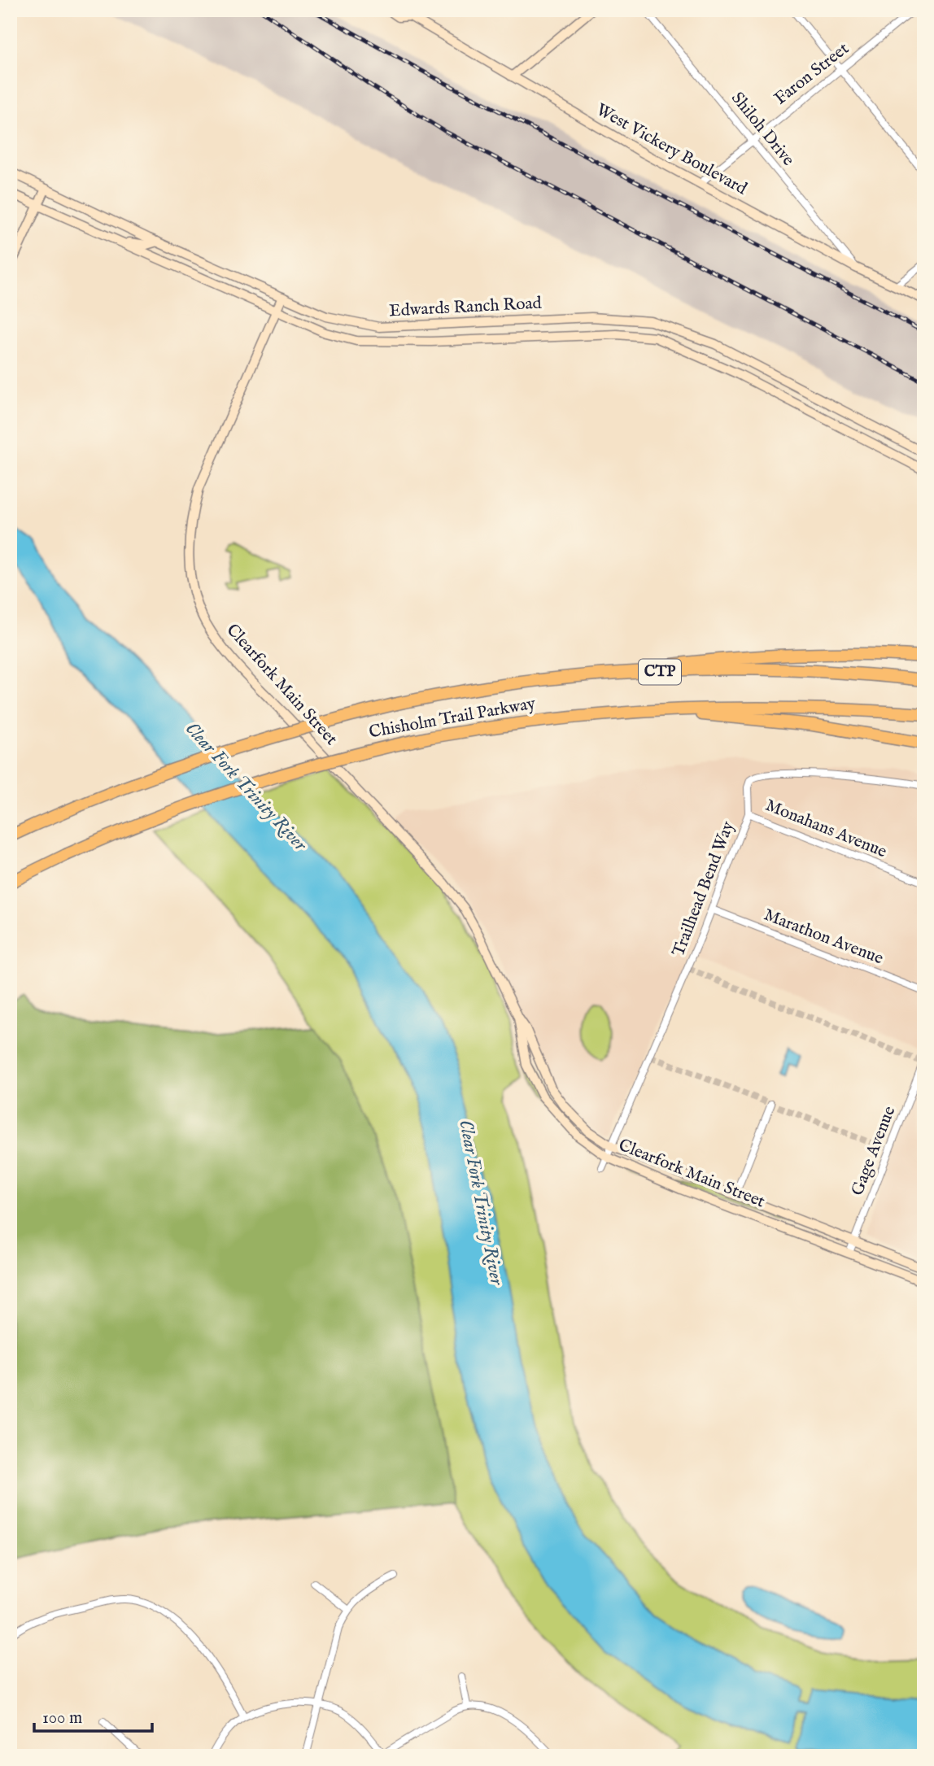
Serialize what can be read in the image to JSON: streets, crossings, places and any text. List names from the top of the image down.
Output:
{
  "streets": {
    "highway": ["CTP", "Chisholm Trail Parkway"],
    "street": [
      "Faron Street",
      "Shiloh Drive",
      "West Vickery Boulevard",
      "Edwards Ranch Road",
      "Clearfork Main Street",
      "Monahans Avenue",
      "Trailhead Bend Way",
      "Marathon Avenue",
      "Gage Avenue"
    ]
  },
  "crossings": [
    ["Faron Street", "Shiloh Drive"],
    ["Faron Street", "West Vickery Boulevard"],
    ["Shiloh Drive", "West Vickery Boulevard"],
    ["Edwards Ranch Road", "Clearfork Main Street"],
    ["Clearfork Main Street", "Trailhead Bend Way"],
    ["Clearfork Main Street", "Gage Avenue"],
    ["Monahans Avenue", "Trailhead Bend Way"],
    ["Trailhead Bend Way", "Marathon Avenue"]
  ],
  "water": ["Clear Fork Trinity River"],
  "scale_bar": "100 m"
}
